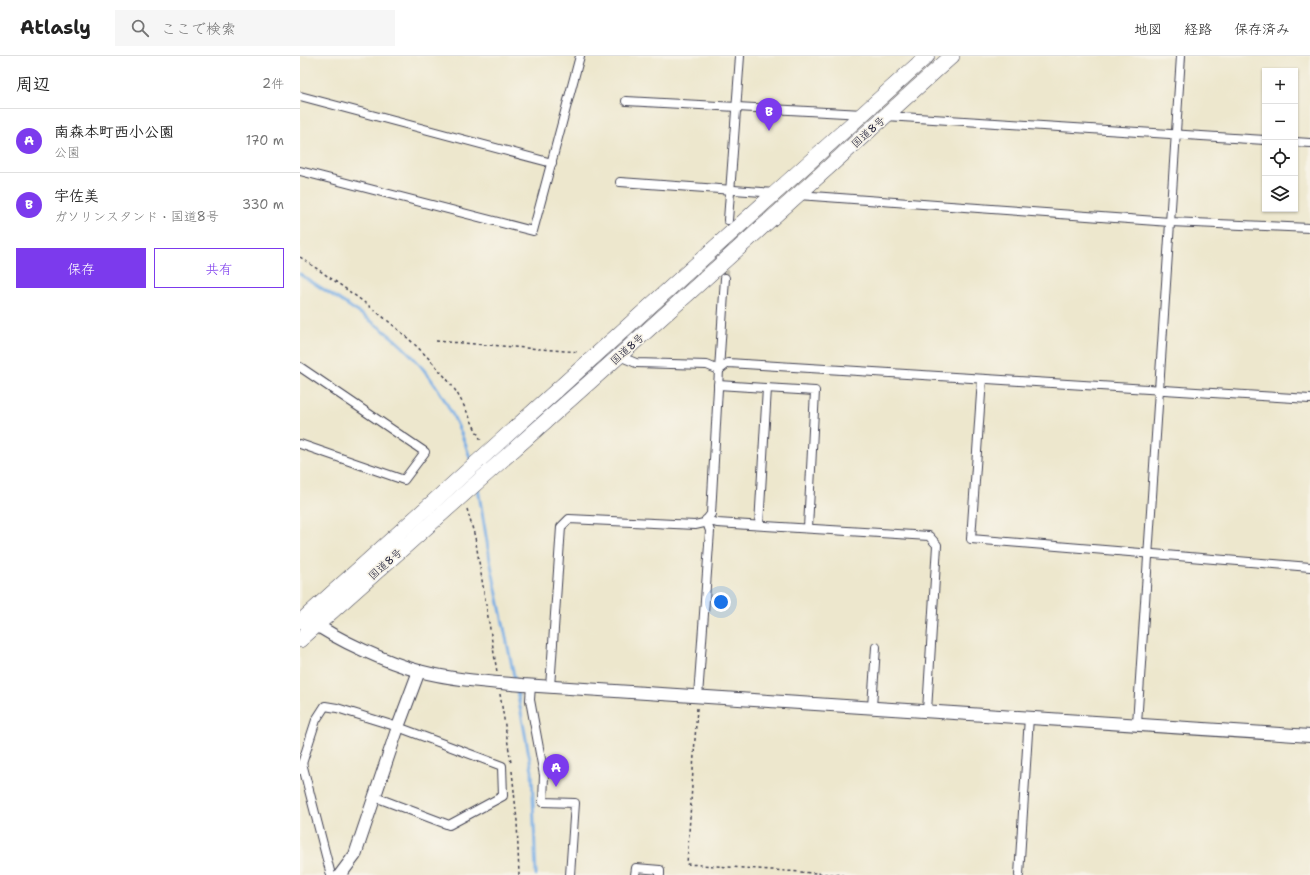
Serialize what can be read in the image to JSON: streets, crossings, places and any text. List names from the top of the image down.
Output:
{
  "streets": {
    "highway": ["国道8号"]
  },
  "page": {
    "header": "Atlasly",
    "search": "ここで検索",
    "nav": ["地図", "経路", "保存済み"],
    "heading": ["周辺", "2件"],
    "map_buttons": ["+", "−"],
    "pins": ["B", "A"],
    "list": [
      {
        "mark": "A",
        "name": "南森本町西小公園",
        "note": "公園",
        "value": "170 m"
      },
      {
        "mark": "B",
        "name": "宇佐美",
        "note": "ガソリンスタンド · 国道8号",
        "value": "330 m"
      }
    ],
    "buttons": ["保存", "共有"]
  }
}
